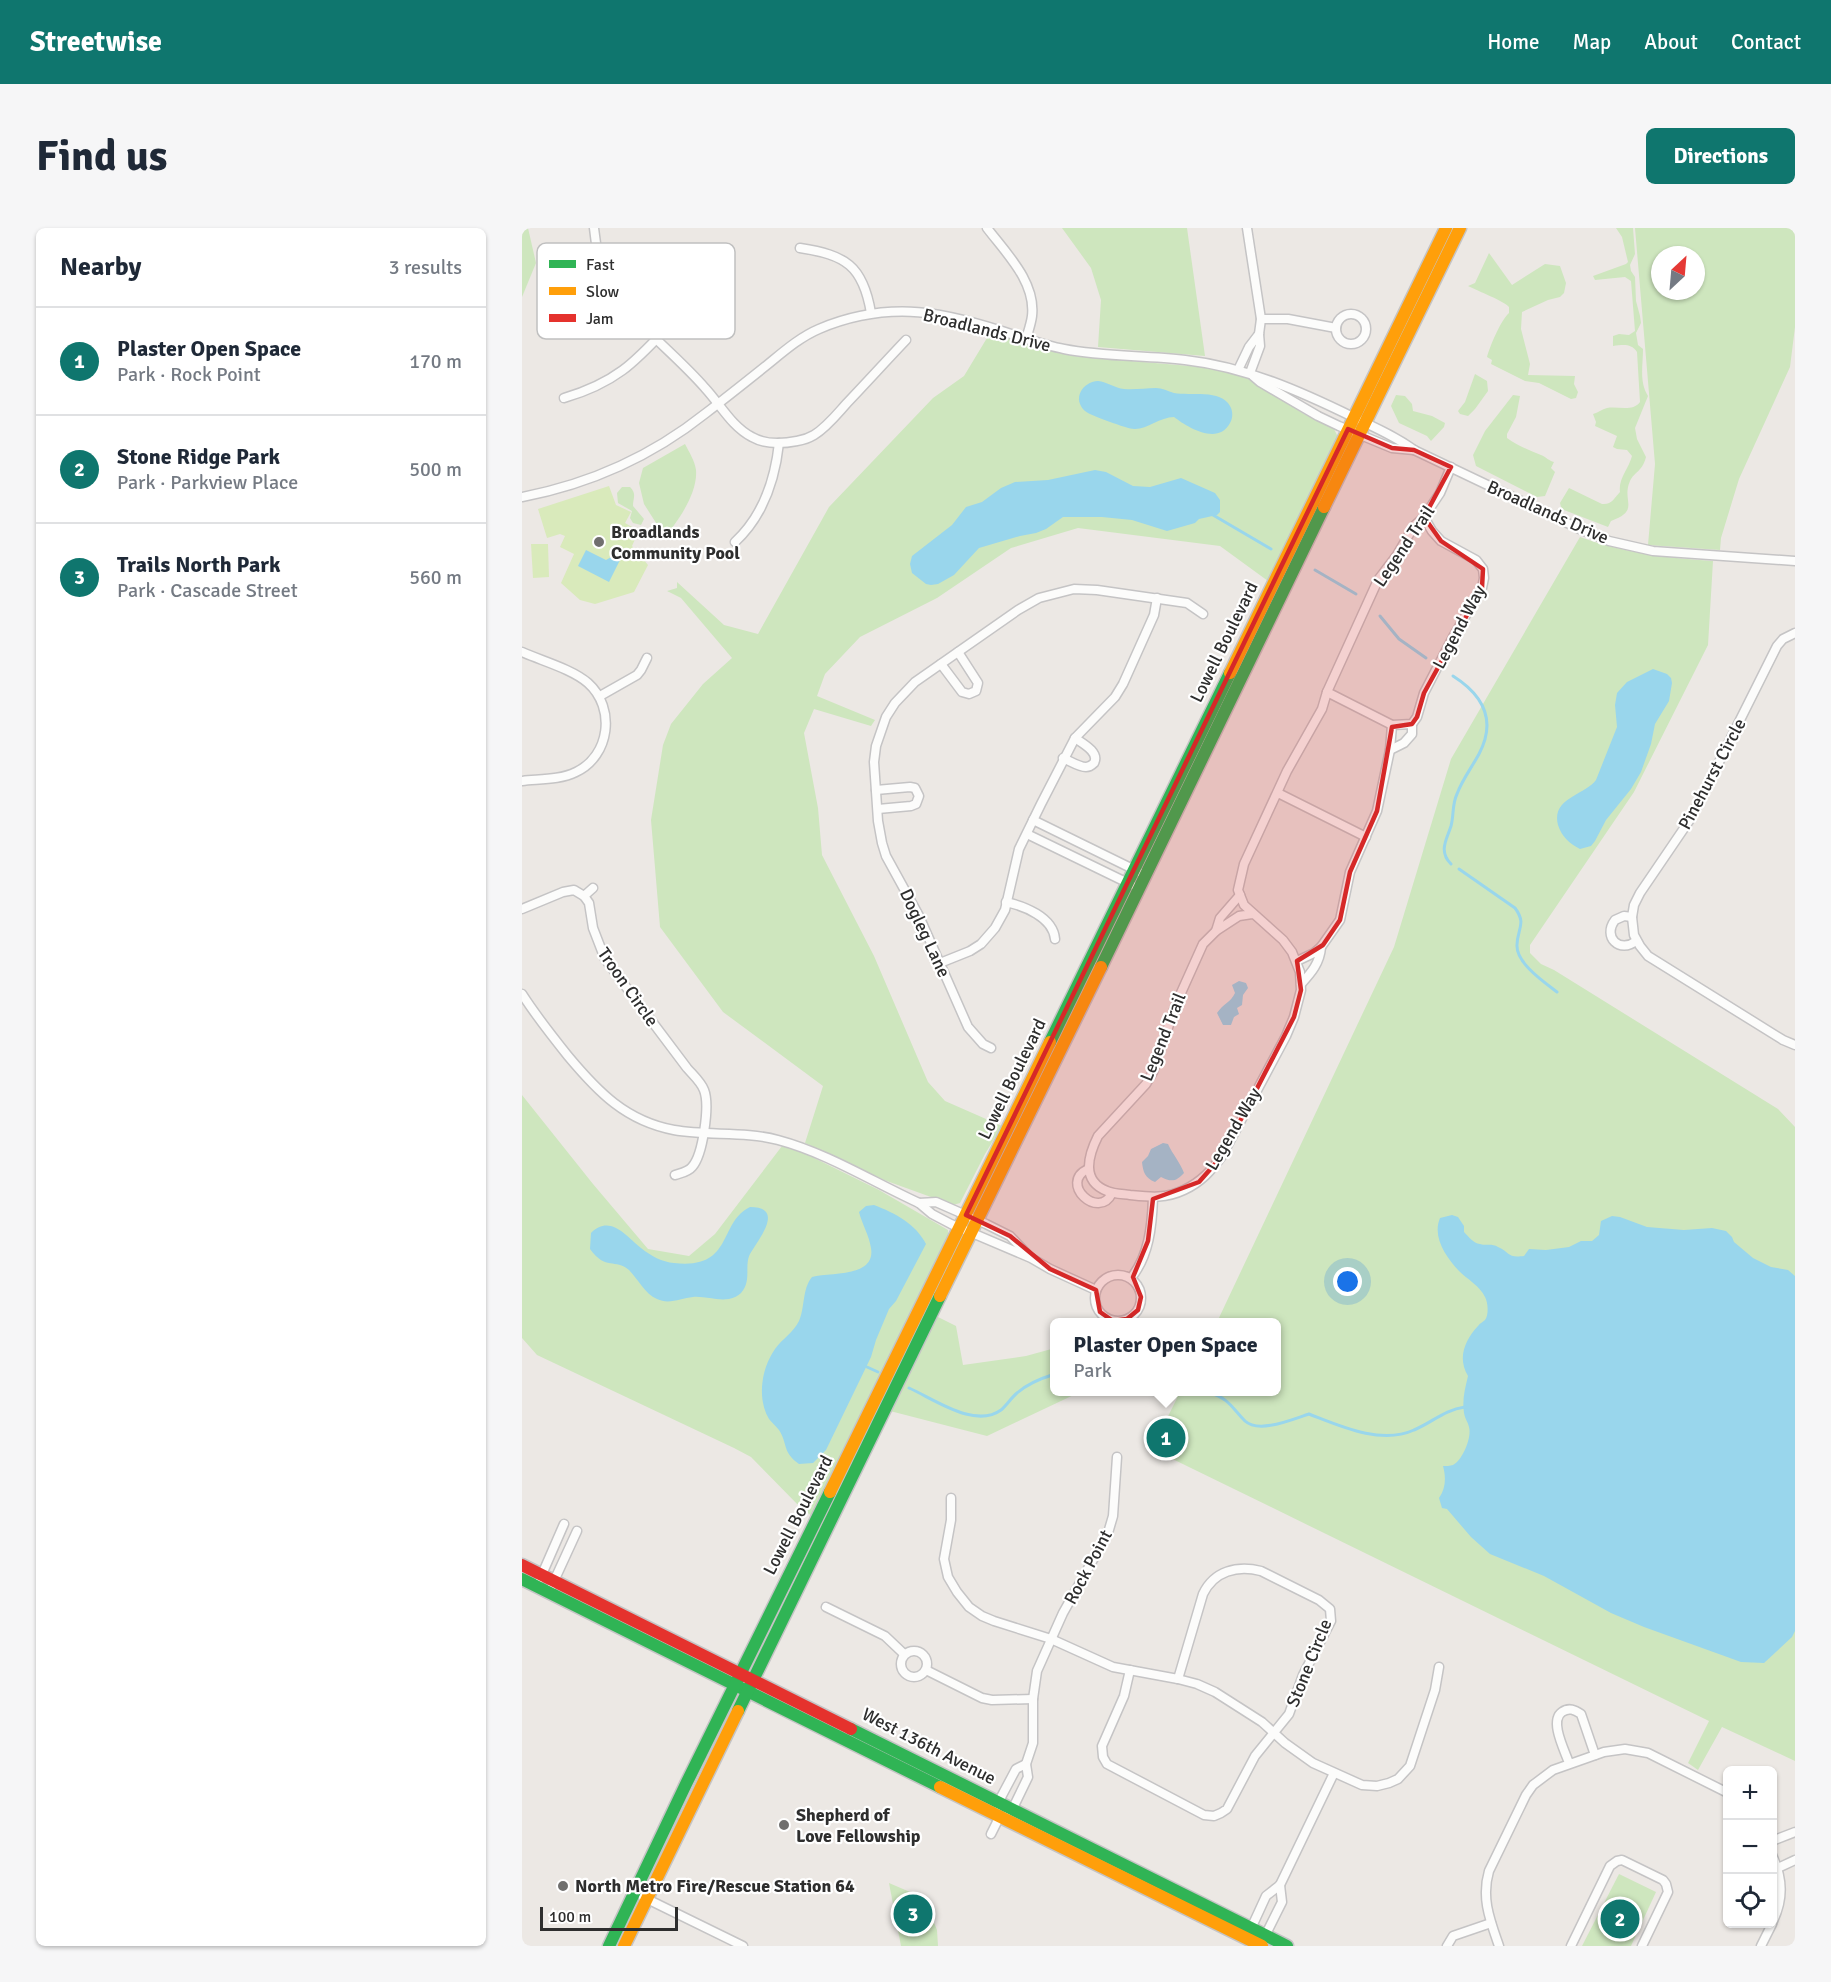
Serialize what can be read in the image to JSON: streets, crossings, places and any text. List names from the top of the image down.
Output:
{
  "streets": {
    "main road": ["Lowell Boulevard", "West 136th Avenue"],
    "street": [
      "Broadlands Drive",
      "Legend Trail",
      "Legend Way",
      "Pinehurst Circle",
      "Dogleg Lane",
      "Troon Circle",
      "Rock Point",
      "Stone Circle"
    ]
  },
  "crossings": [
    ["Broadlands Drive", "Legend Trail"],
    ["Broadlands Drive", "Lowell Boulevard"],
    ["Legend Trail", "Legend Way"],
    ["Lowell Boulevard", "West 136th Avenue"],
    ["Rock Point", "West 136th Avenue"]
  ],
  "places": ["Broadlands Community Pool", "Shepherd of Love Fellowship", "North Metro Fire/Rescue Station 64"],
  "legend": ["Fast", "Slow", "Jam"],
  "scale_bar": "100 m",
  "north": "top right",
  "page": {
    "header": "Streetwise",
    "nav": [
      "Home",
      "Map",
      "About",
      "Contact"
    ],
    "buttons": "Directions",
    "title": "Find us",
    "heading": ["Nearby", "3 results"],
    "list": [
      {
        "mark": "1",
        "name": "Plaster Open Space",
        "note": "Park · Rock Point",
        "value": "170 m"
      },
      {
        "mark": "2",
        "name": "Stone Ridge Park",
        "note": "Park · Parkview Place",
        "value": "500 m"
      },
      {
        "mark": "3",
        "name": "Trails North Park",
        "note": "Park · Cascade Street",
        "value": "560 m"
      }
    ],
    "popup": ["Plaster Open Space", "Park"],
    "pins": ["1", "3", "2"],
    "map_buttons": ["+", "−"],
    "scale": "100 m"
  }
}
